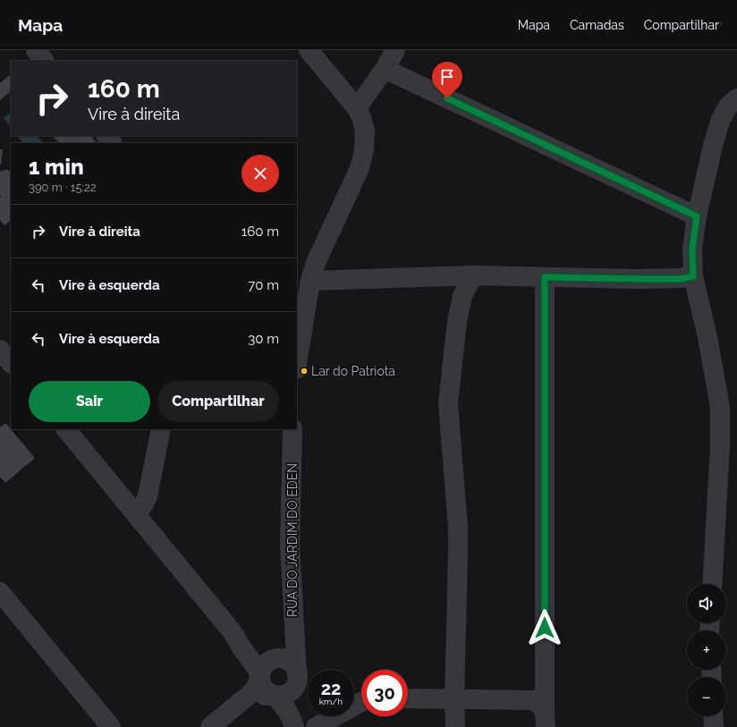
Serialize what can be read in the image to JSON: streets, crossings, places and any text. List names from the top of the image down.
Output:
{
  "streets": {
    "street": ["RUA DO JARDIM DO EDEN"]
  },
  "places": ["Lar do Patriota"],
  "page": {
    "header": "Mapa",
    "nav": ["Mapa", "Camadas", "Compartilhar"],
    "turn": ["160 m", "Vire à direita"],
    "heading": ["1 min", "390 m · 15:22"],
    "list": [
      {
        "name": "Vire à direita",
        "value": "160 m"
      },
      {
        "name": "Vire à esquerda",
        "value": "70 m"
      },
      {
        "name": "Vire à esquerda",
        "value": "30 m"
      }
    ],
    "buttons": ["Sair", "Compartilhar"],
    "map_buttons": ["+", "−"],
    "speed": "22 km/h",
    "limit": "30"
  }
}
